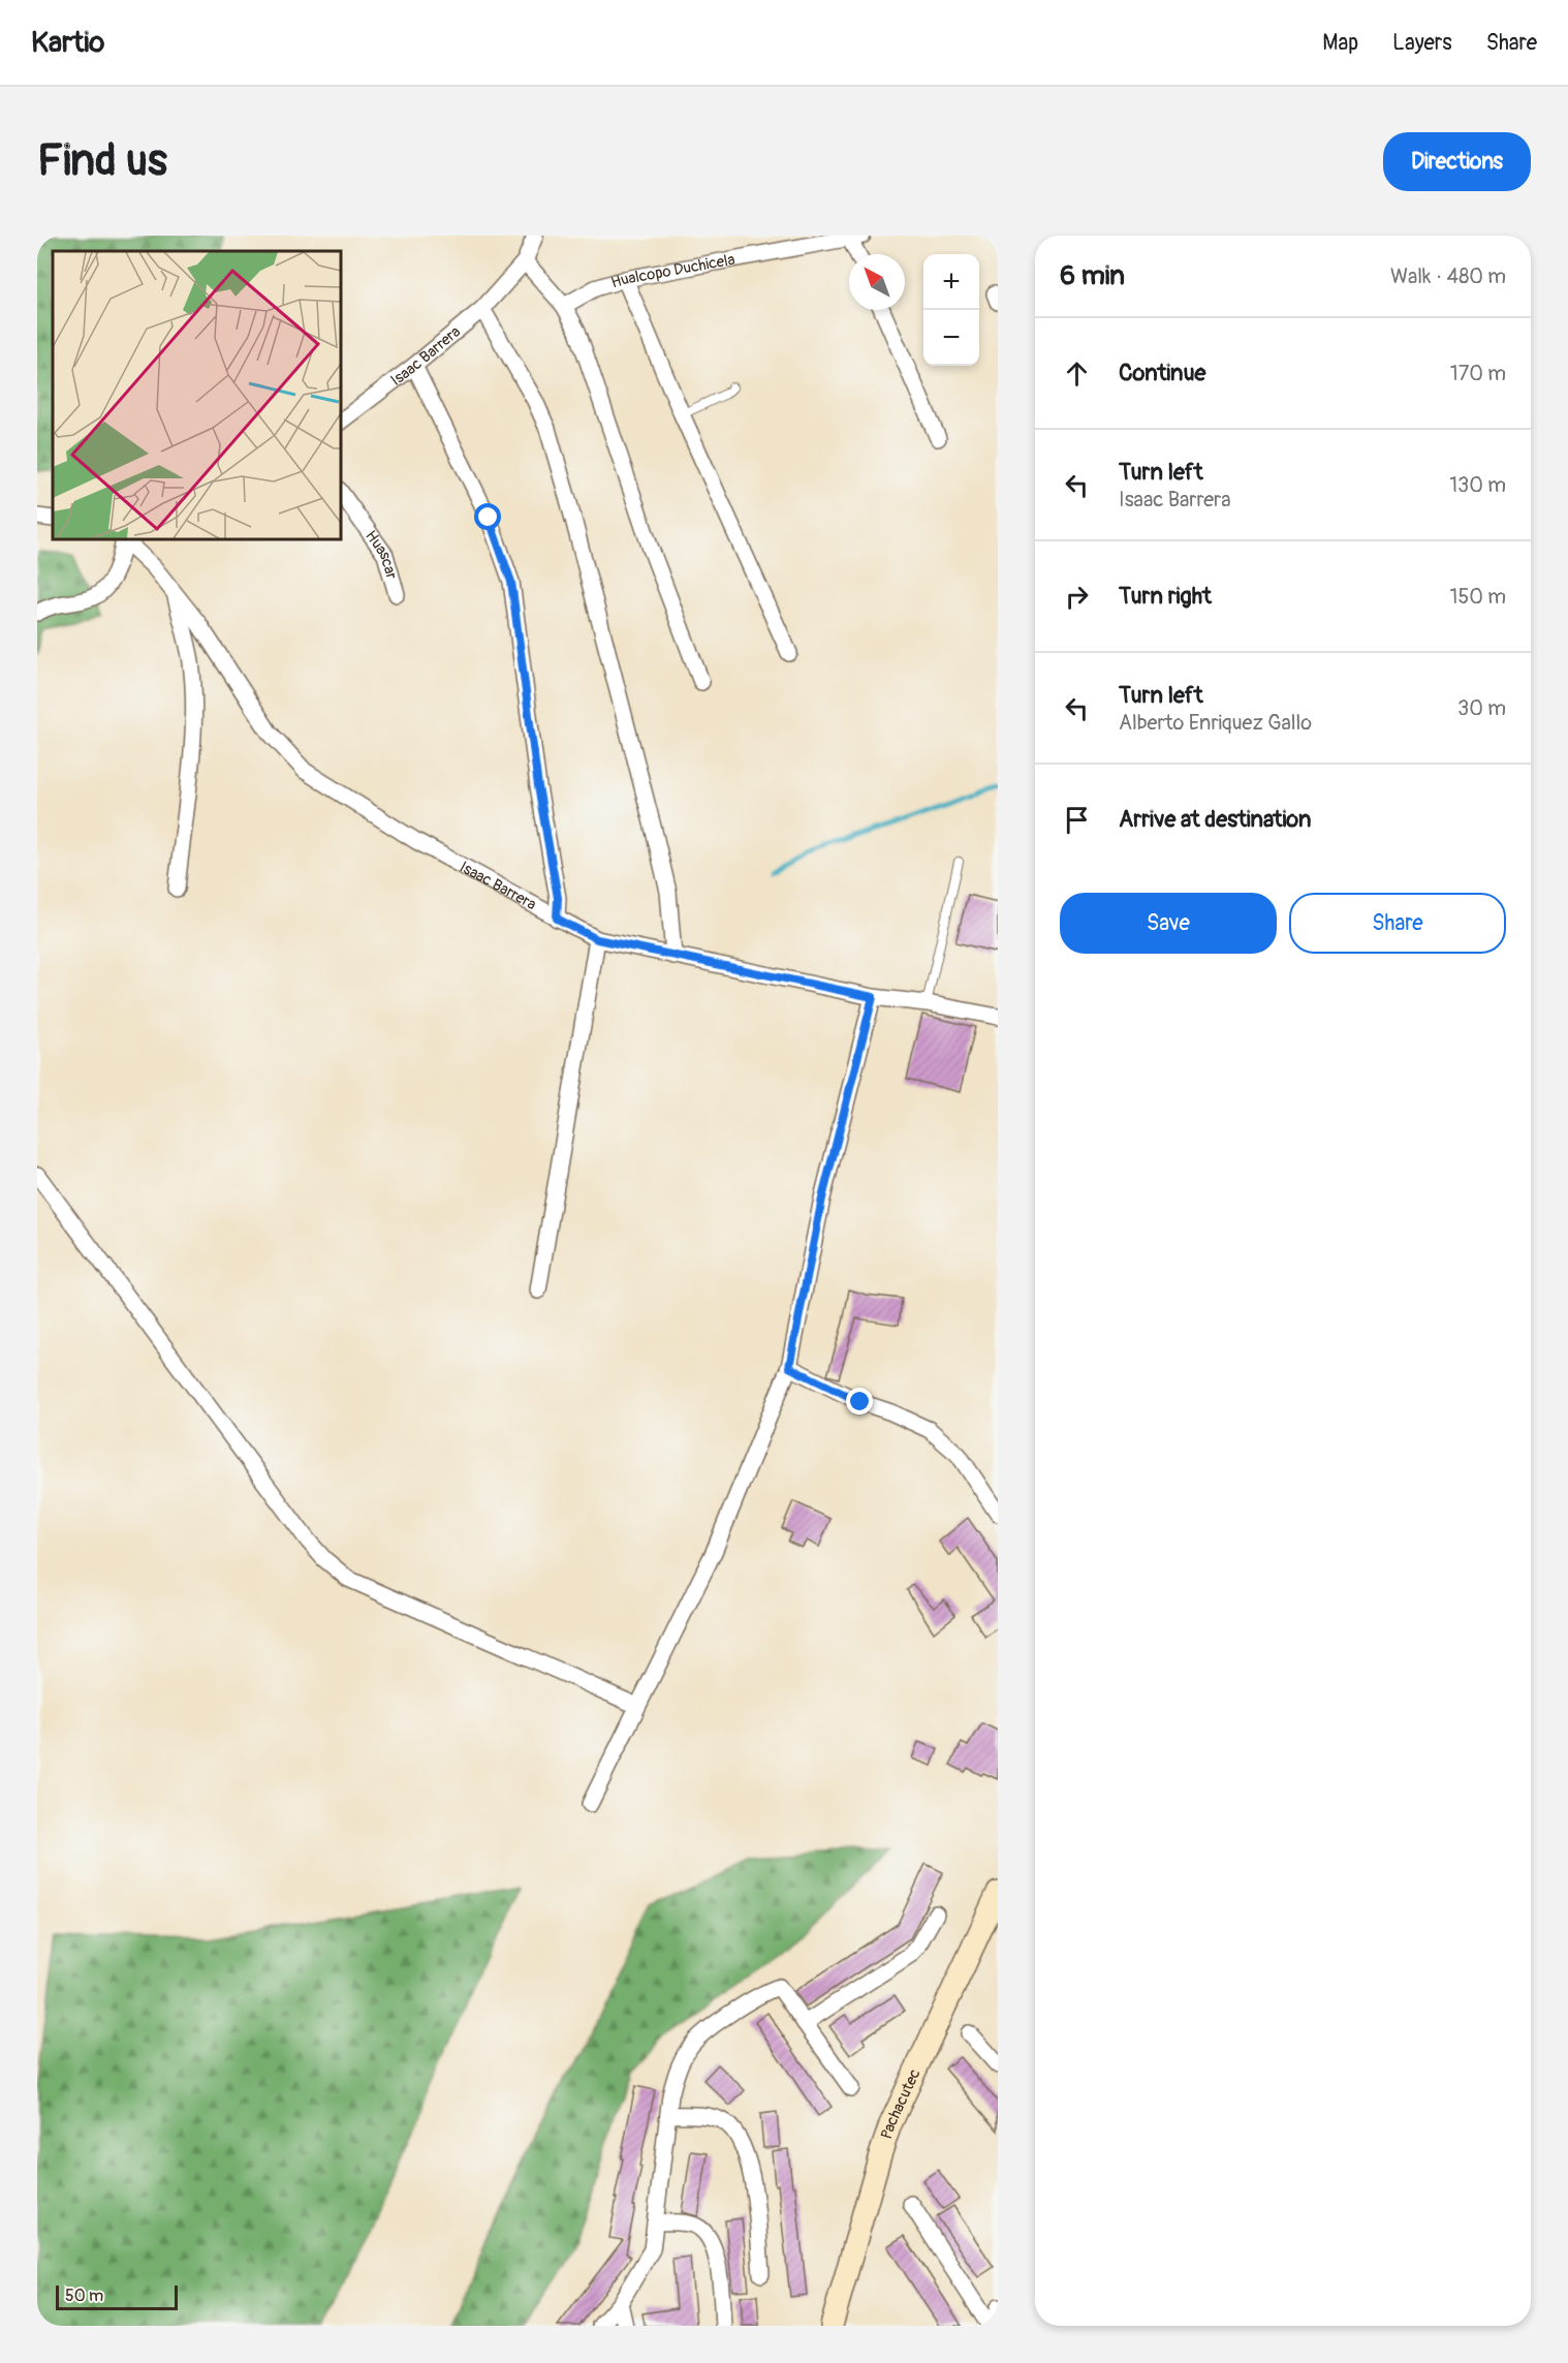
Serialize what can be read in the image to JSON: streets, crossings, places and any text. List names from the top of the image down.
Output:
{
  "streets": {
    "street": [
      "Hualcopo Duchicela",
      "Isaac Barrera",
      "Huascar",
      "Pachacutec"
    ]
  },
  "scale_bar": "50 m",
  "north": "top left",
  "page": {
    "header": "Kartio",
    "nav": ["Map", "Layers", "Share"],
    "buttons": [
      "Directions",
      ["Save", "Share"]
    ],
    "title": "Find us",
    "heading": ["6 min", "Walk · 480 m"],
    "map_buttons": ["+", "−"],
    "list": [
      ["Continue", "170 m"],
      ["Turn left", "Isaac Barrera", "130 m"],
      ["Turn right", "150 m"],
      ["Turn left", "Alberto Enriquez Gallo", "30 m"],
      "Arrive at destination"
    ],
    "scale": "50 m"
  }
}
